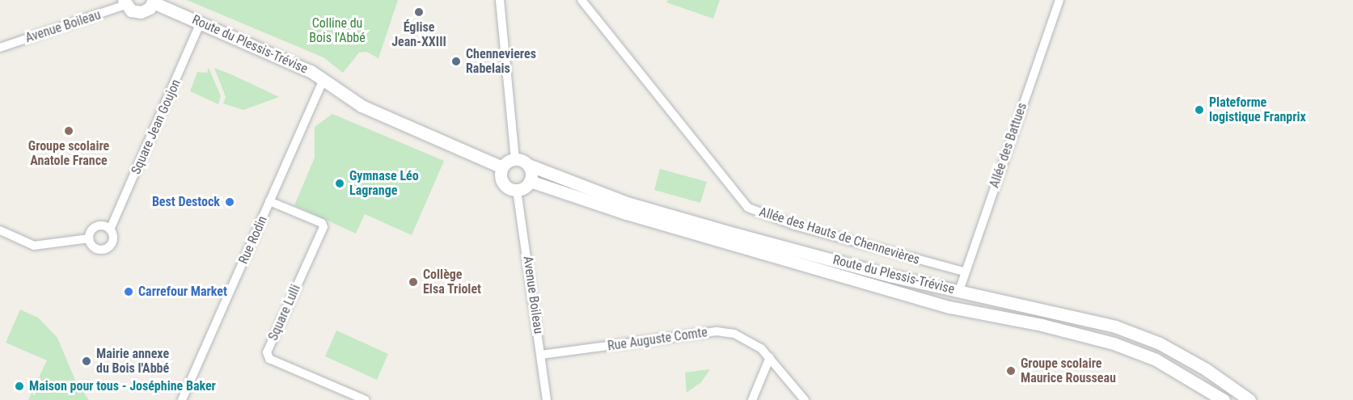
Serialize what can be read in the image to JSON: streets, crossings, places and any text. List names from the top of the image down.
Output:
{
  "streets": {
    "main road": ["Route du Plessis-Trévise"],
    "street": [
      "Avenue Boileau",
      "Square Jean Goujon",
      "Allée des Battues",
      "Allée des Hauts de Chennevières",
      "Rue Rodin",
      "Square Lulli",
      "Rue Auguste Comte"
    ]
  },
  "crossings": [
    ["Avenue Boileau", "Route du Plessis-Trévise"],
    ["Avenue Boileau", "Rue Auguste Comte"],
    ["Route du Plessis-Trévise", "Square Jean Goujon"],
    ["Route du Plessis-Trévise", "Allée des Battues"],
    ["Route du Plessis-Trévise", "Rue Rodin"],
    ["Allée des Battues", "Allée des Hauts de Chennevières"],
    ["Rue Rodin", "Square Lulli"]
  ],
  "parks": ["Colline du Bois l'Abbé"],
  "places": [
    "Église Jean-XXIII",
    "Chennevieres Rabelais",
    "Plateforme logistique Franprix",
    "Groupe scolaire Anatole France",
    "Gymnase Léo Lagrange",
    "Best Destock",
    "Collège Elsa Triolet",
    "Carrefour Market",
    "Mairie annexe du Bois l'Abbé",
    "Groupe scolaire Maurice Rousseau",
    "Maison pour tous - Joséphine Baker"
  ]
}
